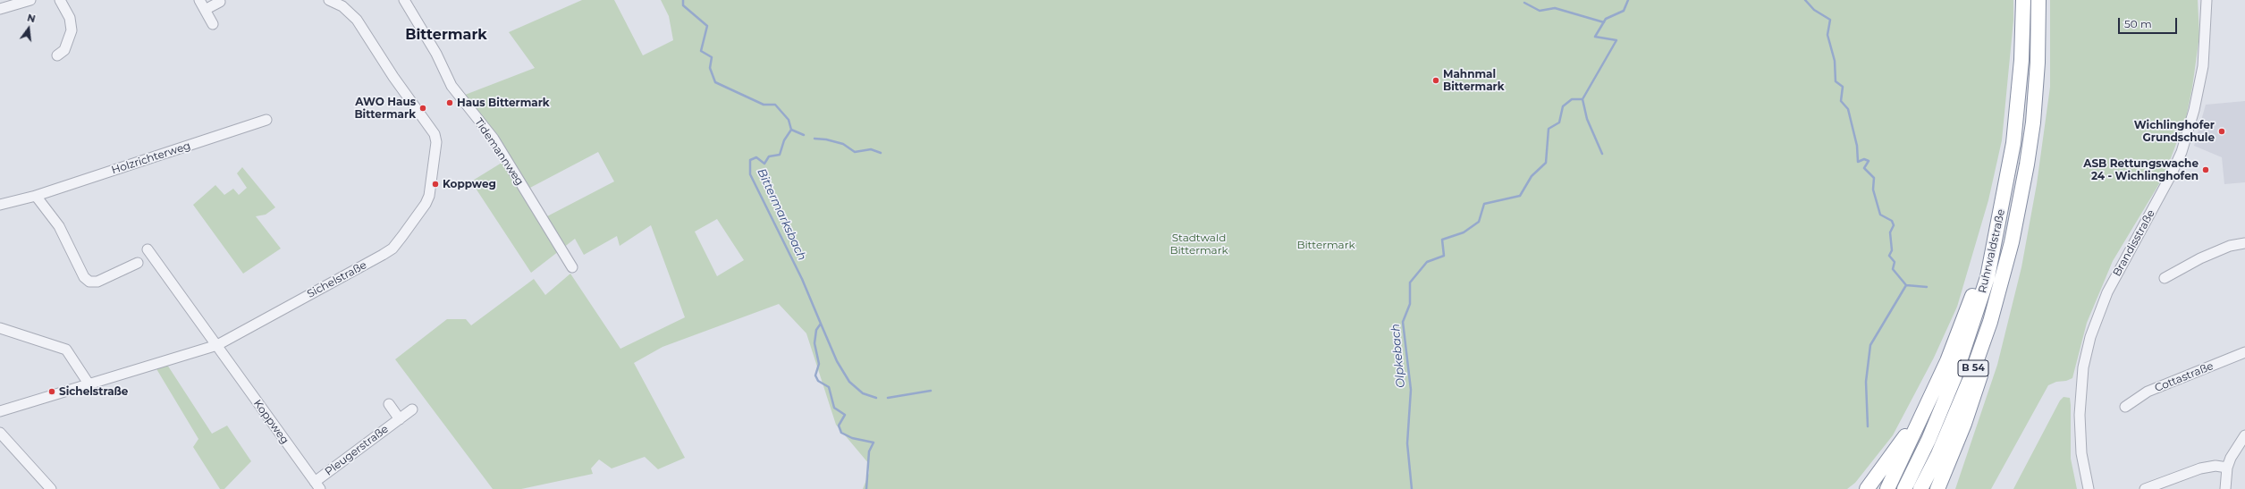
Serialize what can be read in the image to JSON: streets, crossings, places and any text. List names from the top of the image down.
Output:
{
  "streets": {
    "highway": ["Ruhrwaldstraße", "B 54"],
    "street": [
      "Tidemannweg",
      "Holzrichterweg",
      "Brandisstraße",
      "Sichelstraße",
      "Cottastraße",
      "Koppweg",
      "Pleugerstraße"
    ]
  },
  "crossings": [
    ["Sichelstraße", "Koppweg"],
    ["Koppweg", "Pleugerstraße"]
  ],
  "districts": ["Bittermark"],
  "water": ["Bittermarksbach", "Olpkebach"],
  "parks": ["Stadtwald Bittermark", "Bittermark"],
  "places": [
    "Mahnmal Bittermark",
    "Haus Bittermark",
    "AWO Haus Bittermark",
    "Wichlinghofer Grundschule",
    "ASB Rettungswache 24 - Wichlinghofen",
    "Koppweg",
    "Sichelstraße"
  ],
  "scale_bar": "50 m",
  "north": "top"
}
